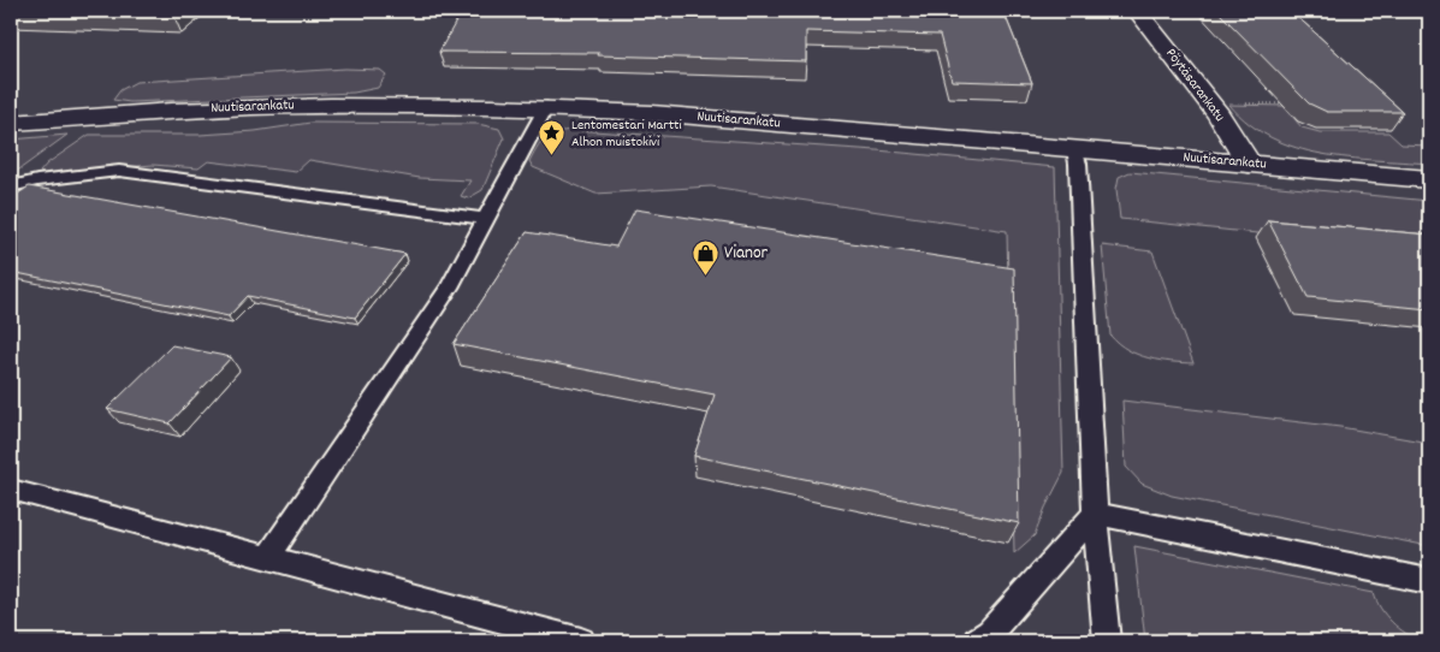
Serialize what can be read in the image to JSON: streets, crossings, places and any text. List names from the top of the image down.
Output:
{
  "streets": {
    "main road": ["Pöytäsarankatu", "Nuutisarankatu"]
  },
  "crossings": [
    ["Pöytäsarankatu", "Nuutisarankatu"]
  ],
  "places": {
    "place": ["Lentomestari Martti Alhon muistokivi"],
    "shop": ["Vianor"]
  }
}
